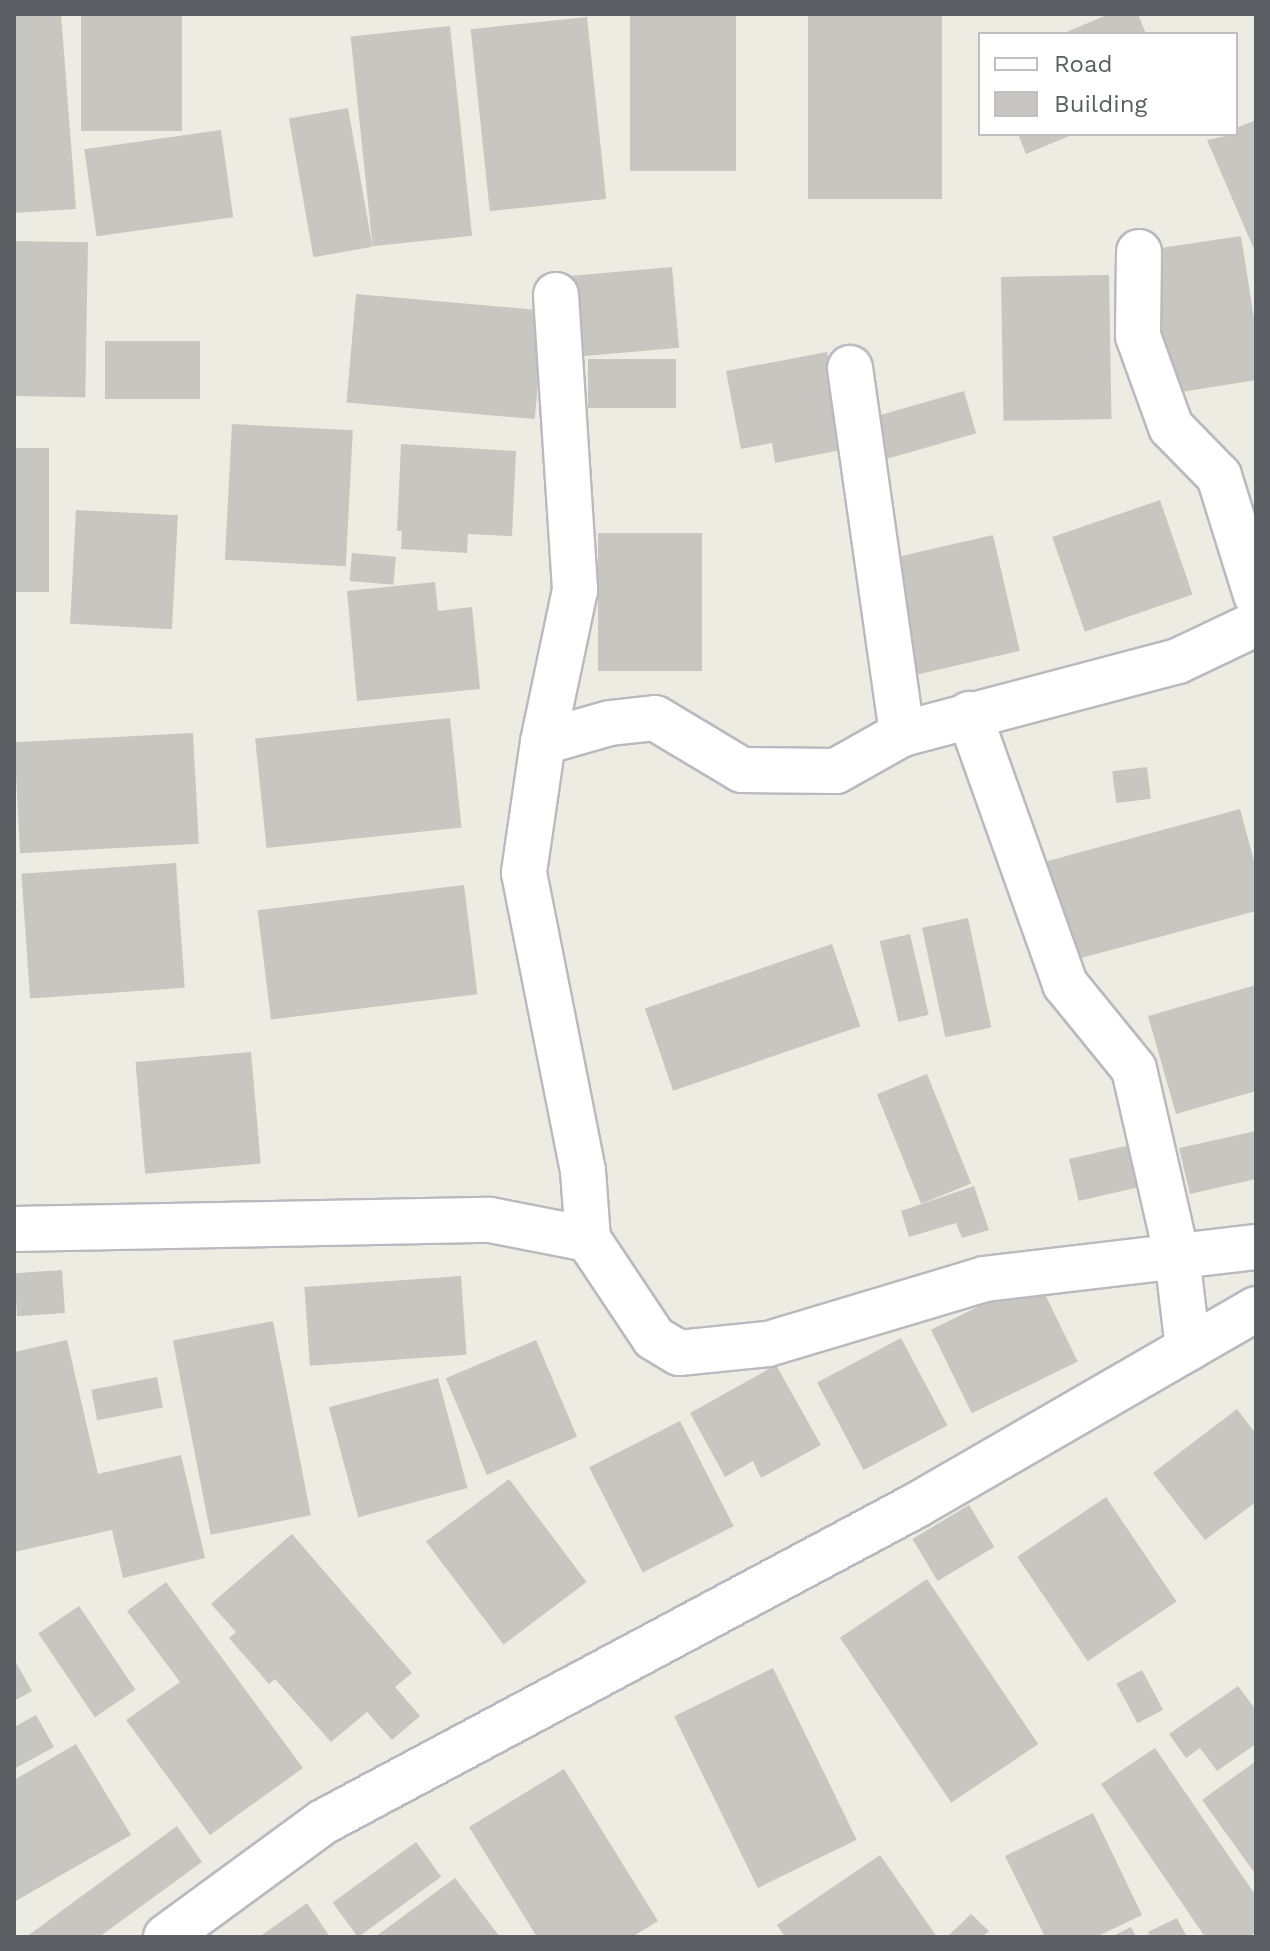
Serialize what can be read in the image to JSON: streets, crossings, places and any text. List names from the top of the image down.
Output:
{
  "legend": ["Road", "Building"]
}
